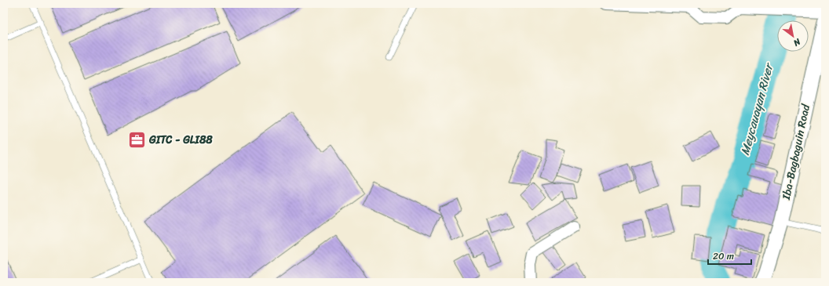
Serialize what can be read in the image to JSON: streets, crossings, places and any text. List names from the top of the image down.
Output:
{
  "streets": {
    "street": ["Iba-Bagbaguin Road"]
  },
  "water": ["Meycauayan River"],
  "places": {
    "office": ["GITC - GLI88"]
  },
  "scale_bar": "20 m",
  "north": "bottom right"
}
